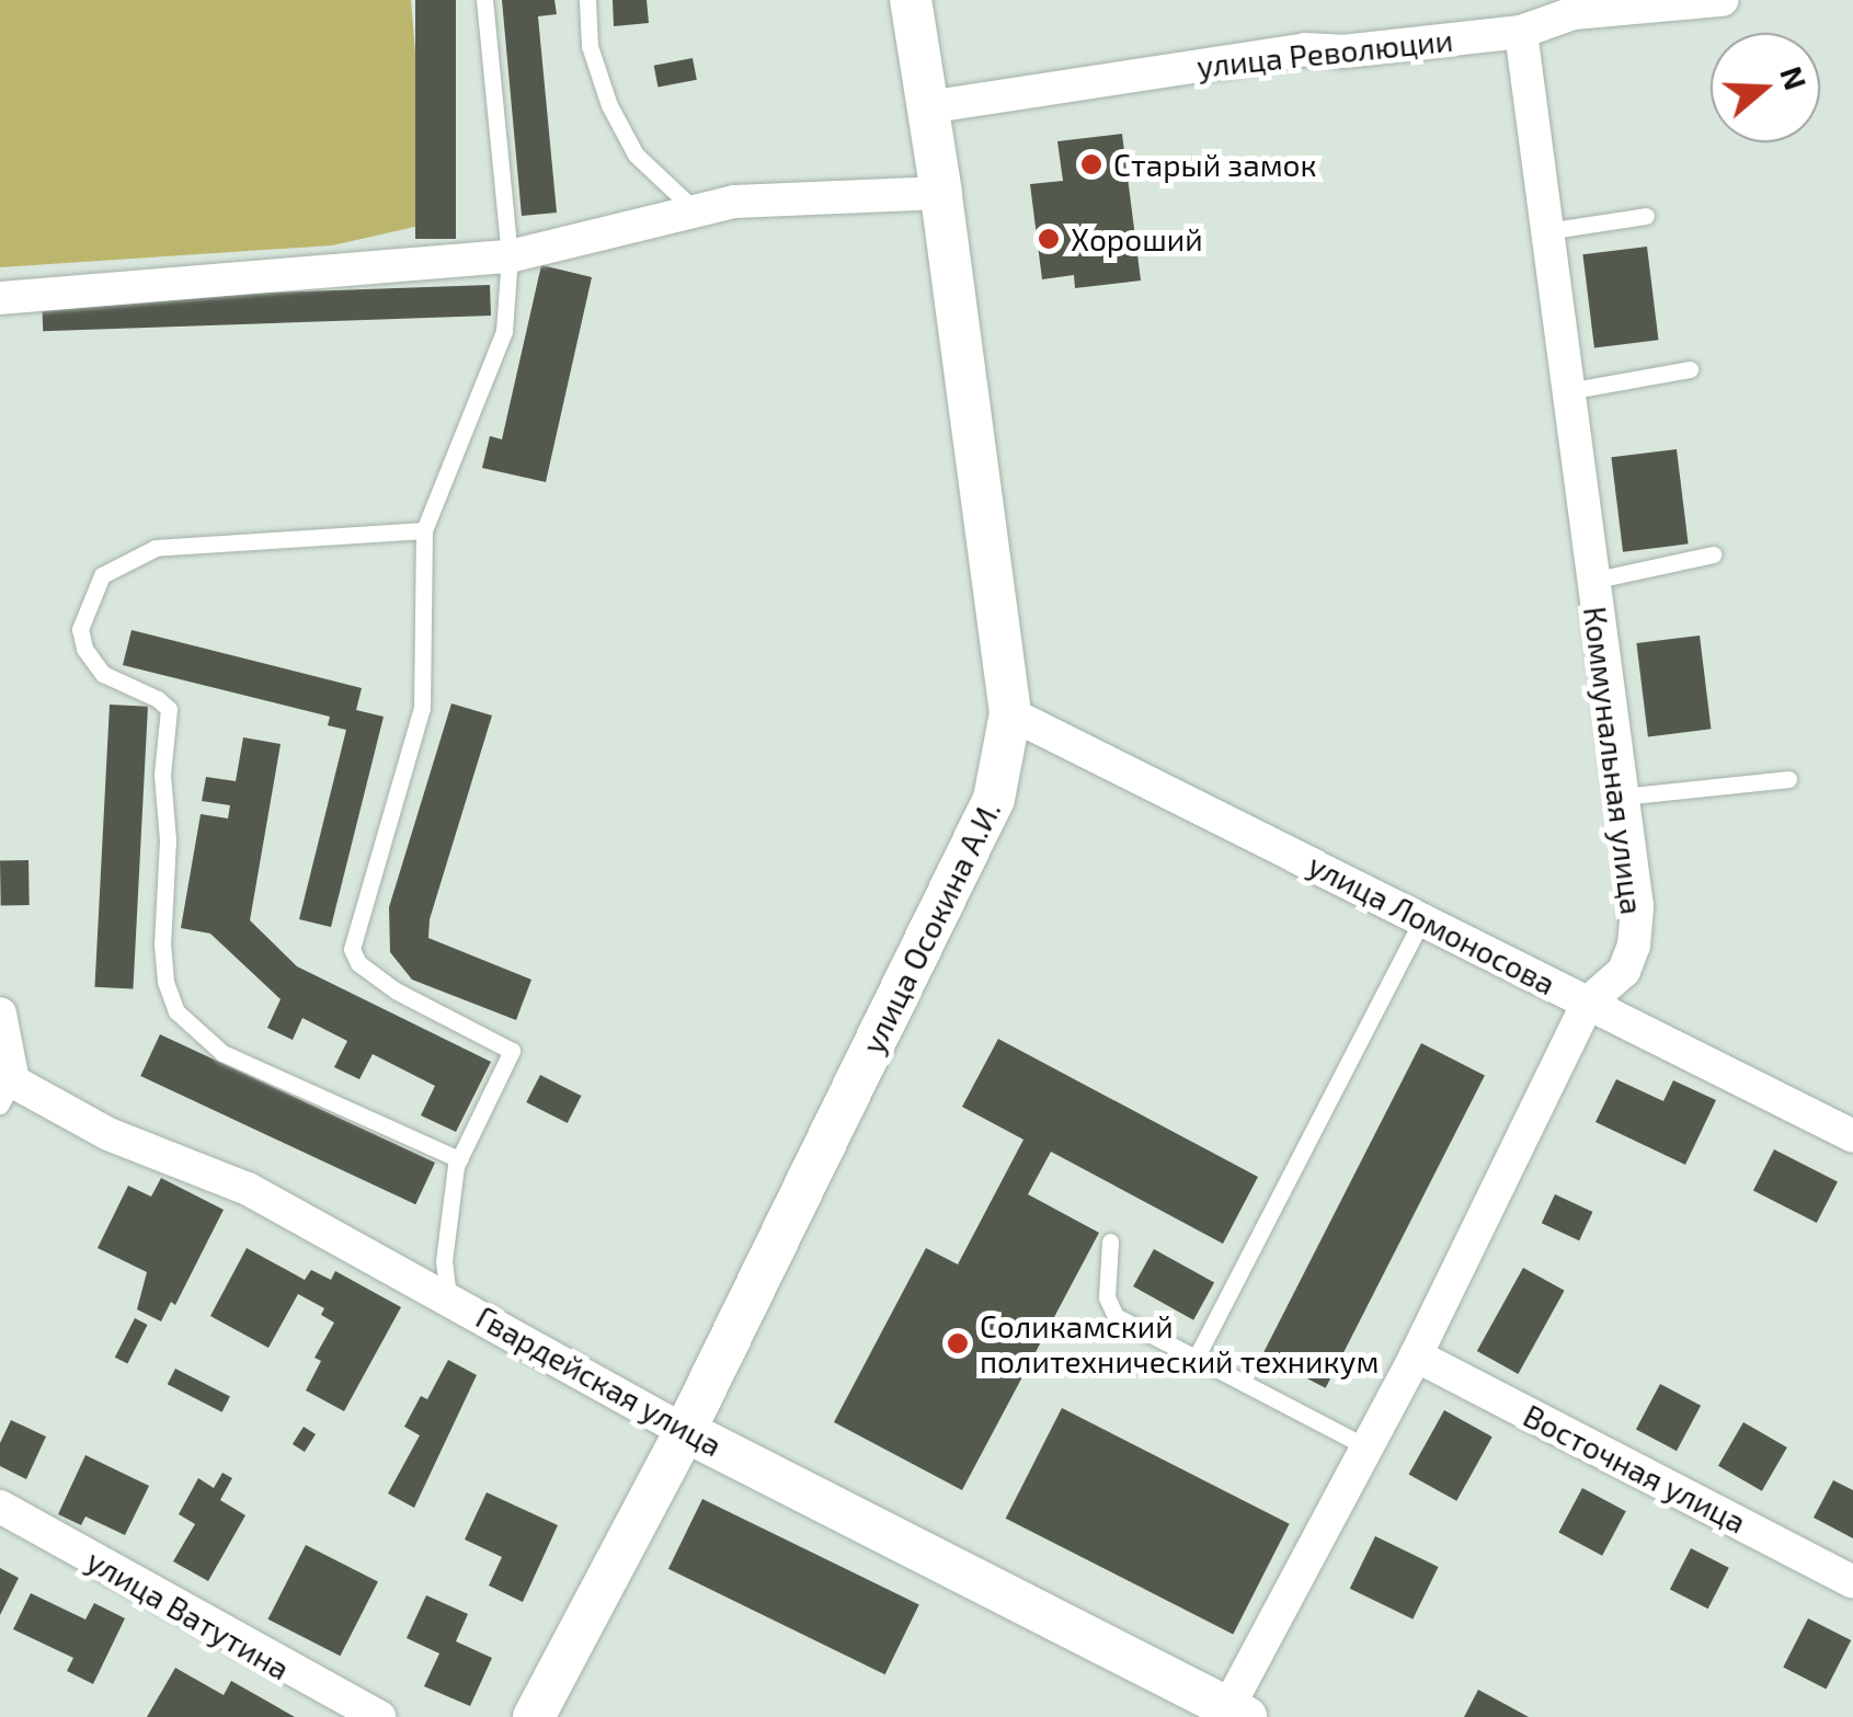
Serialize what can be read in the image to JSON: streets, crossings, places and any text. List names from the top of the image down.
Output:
{
  "streets": {
    "street": [
      "улица Революции",
      "Коммунальная улица",
      "улица Ломоносова",
      "улица Осокина А.И.",
      "Гвардейская улица",
      "Восточная улица",
      "улица Ватутина"
    ]
  },
  "crossings": [
    ["улица Революции", "Коммунальная улица"],
    ["улица Революции", "улица Осокина А.И."],
    ["Коммунальная улица", "улица Ломоносова"],
    ["Коммунальная улица", "Гвардейская улица"],
    ["Коммунальная улица", "Восточная улица"],
    ["улица Ломоносова", "улица Осокина А.И."],
    ["улица Осокина А.И.", "Гвардейская улица"]
  ],
  "places": ["Старый замок", "Хороший", "Соликамский политехнический техникум"],
  "north": "right"
}
